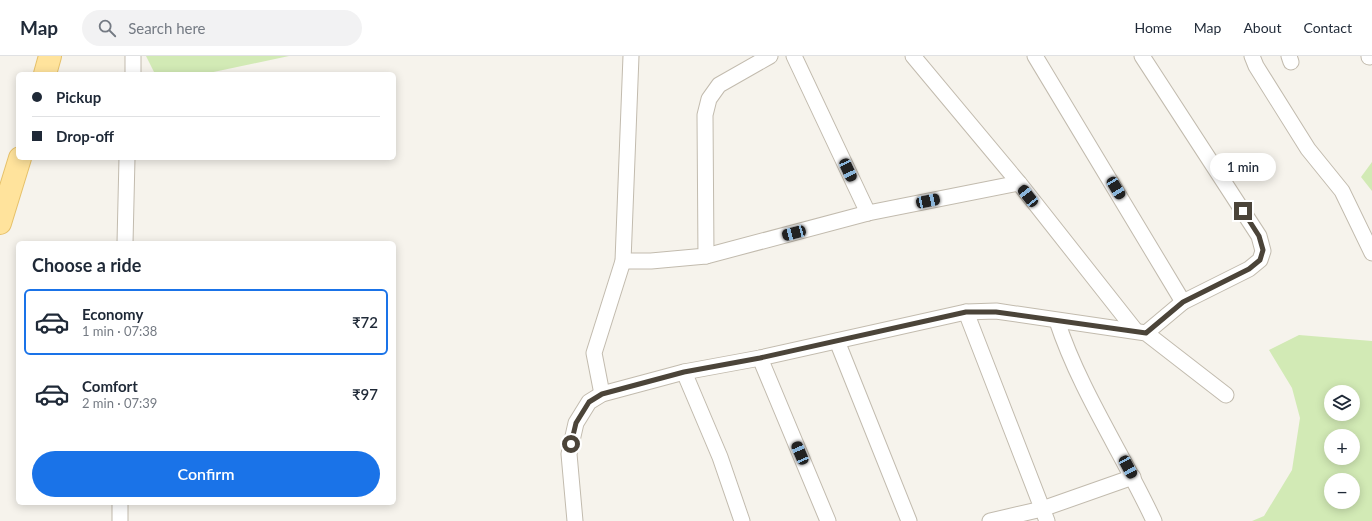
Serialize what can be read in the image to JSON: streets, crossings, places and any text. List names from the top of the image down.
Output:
{
  "page": {
    "header": "Map",
    "search": "Search here",
    "nav": [
      "Home",
      "Map",
      "About",
      "Contact"
    ],
    "banner": ["Pickup", "Drop-off"],
    "bubble": "1 min",
    "heading": "Choose a ride",
    "list": [
      {
        "name": "Economy",
        "note": "1 min · 07:38",
        "value": "₹72"
      },
      {
        "name": "Comfort",
        "note": "2 min · 07:39",
        "value": "₹97"
      }
    ],
    "map_buttons": ["+", "−"],
    "buttons": "Confirm"
  }
}
